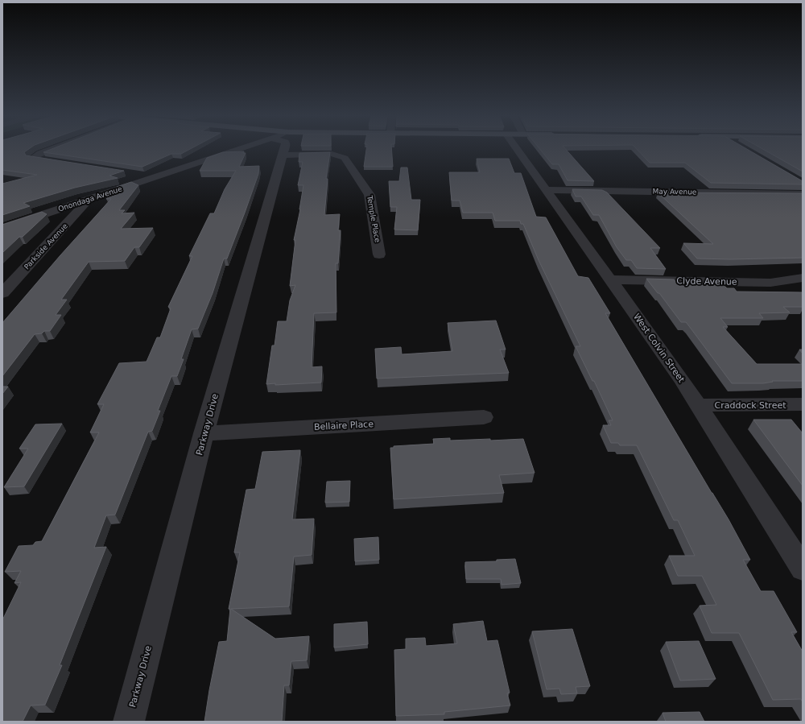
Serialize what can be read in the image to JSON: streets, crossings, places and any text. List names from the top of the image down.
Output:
{
  "streets": {
    "street": [
      "May Avenue",
      "Onondaga Avenue",
      "Temple Place",
      "Parkside Avenue",
      "Clyde Avenue",
      "West Colvin Street",
      "Craddock Street",
      "Parkway Drive",
      "Bellaire Place"
    ]
  },
  "crossings": [
    ["May Avenue", "West Colvin Street"],
    ["Onondaga Avenue", "Parkside Avenue"],
    ["Temple Place", "Parkway Drive"],
    ["Clyde Avenue", "West Colvin Street"],
    ["West Colvin Street", "Craddock Street"],
    ["Parkway Drive", "Bellaire Place"]
  ]
}
